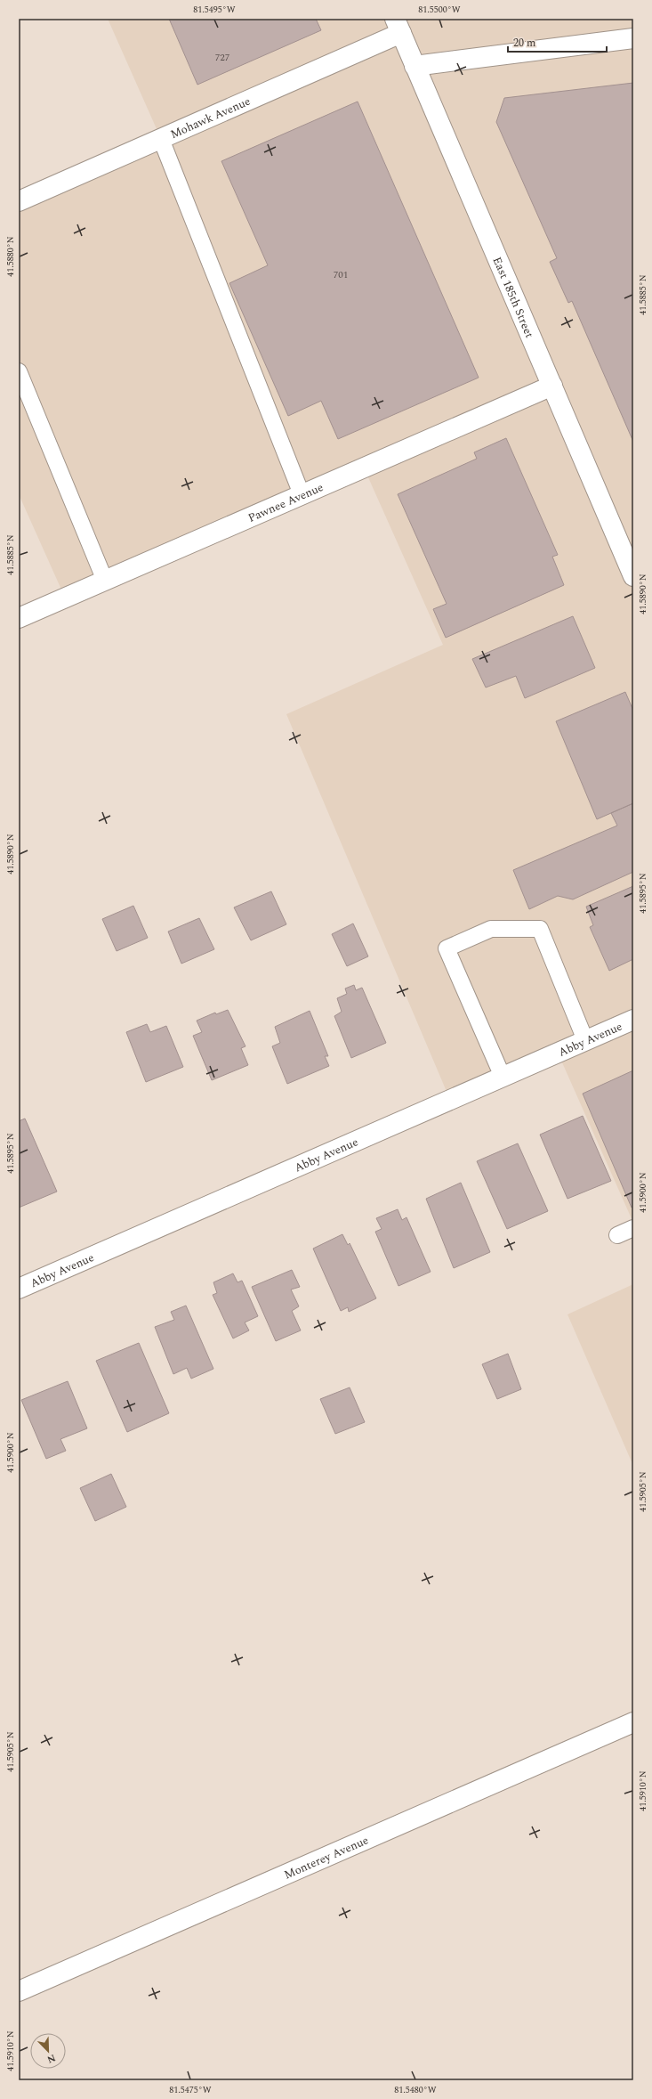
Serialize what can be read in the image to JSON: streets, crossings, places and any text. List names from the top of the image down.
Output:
{
  "streets": {
    "street": [
      "Mohawk Avenue",
      "East 185th Street",
      "Pawnee Avenue",
      "Abby Avenue",
      "Monterey Avenue"
    ]
  },
  "crossings": [
    ["Mohawk Avenue", "East 185th Street"],
    ["East 185th Street", "Pawnee Avenue"]
  ],
  "house_numbers": ["727", "701"],
  "scale_bar": "20 m",
  "north": "bottom right",
  "coordinates": [
    "81.5495°W",
    "81.5500°W",
    "41.5880°N",
    "41.5885°N",
    "41.5890°N",
    "41.5895°N",
    "41.5900°N",
    "41.5905°N",
    "41.5910°N",
    "81.5475°W",
    "81.5480°W"
  ]
}
